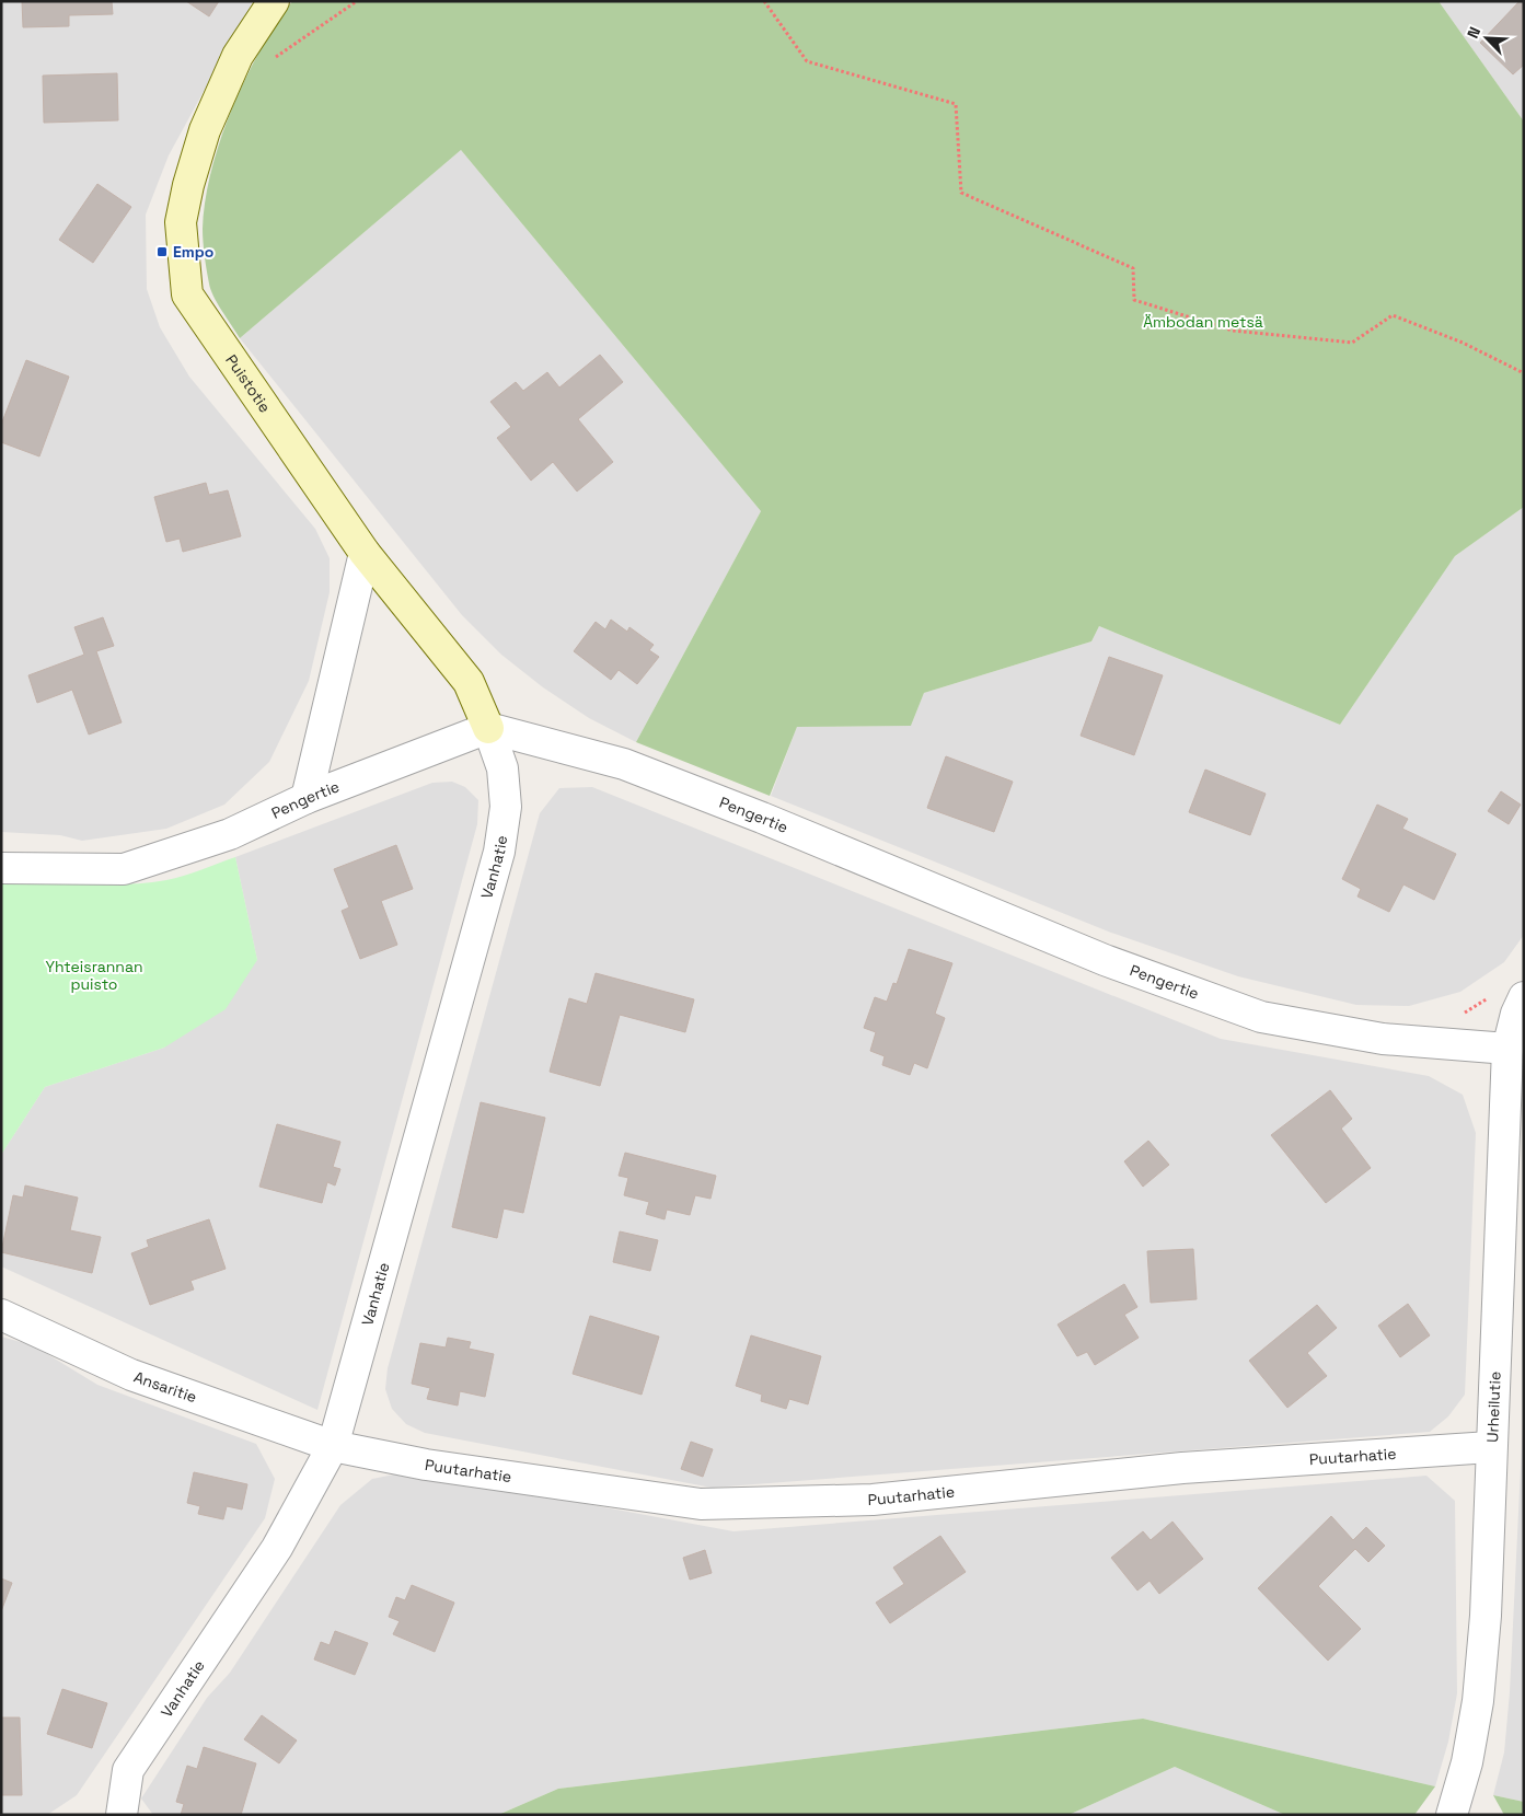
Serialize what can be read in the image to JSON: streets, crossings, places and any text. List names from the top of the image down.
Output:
{
  "streets": {
    "street": [
      "Puistotie",
      "Pengertie",
      "Vanhatie",
      "Ansaritie",
      "Urheilutie",
      "Puutarhatie"
    ]
  },
  "crossings": [
    ["Puistotie", "Pengertie"],
    ["Puistotie", "Vanhatie"],
    ["Pengertie", "Vanhatie"],
    ["Pengertie", "Urheilutie"],
    ["Vanhatie", "Ansaritie"],
    ["Vanhatie", "Puutarhatie"],
    ["Ansaritie", "Puutarhatie"],
    ["Urheilutie", "Puutarhatie"]
  ],
  "parks": ["Ämbodan metsä", "Yhteisrannan puisto"],
  "places": {
    "transit": ["Empo"]
  },
  "north": "top left"
}
